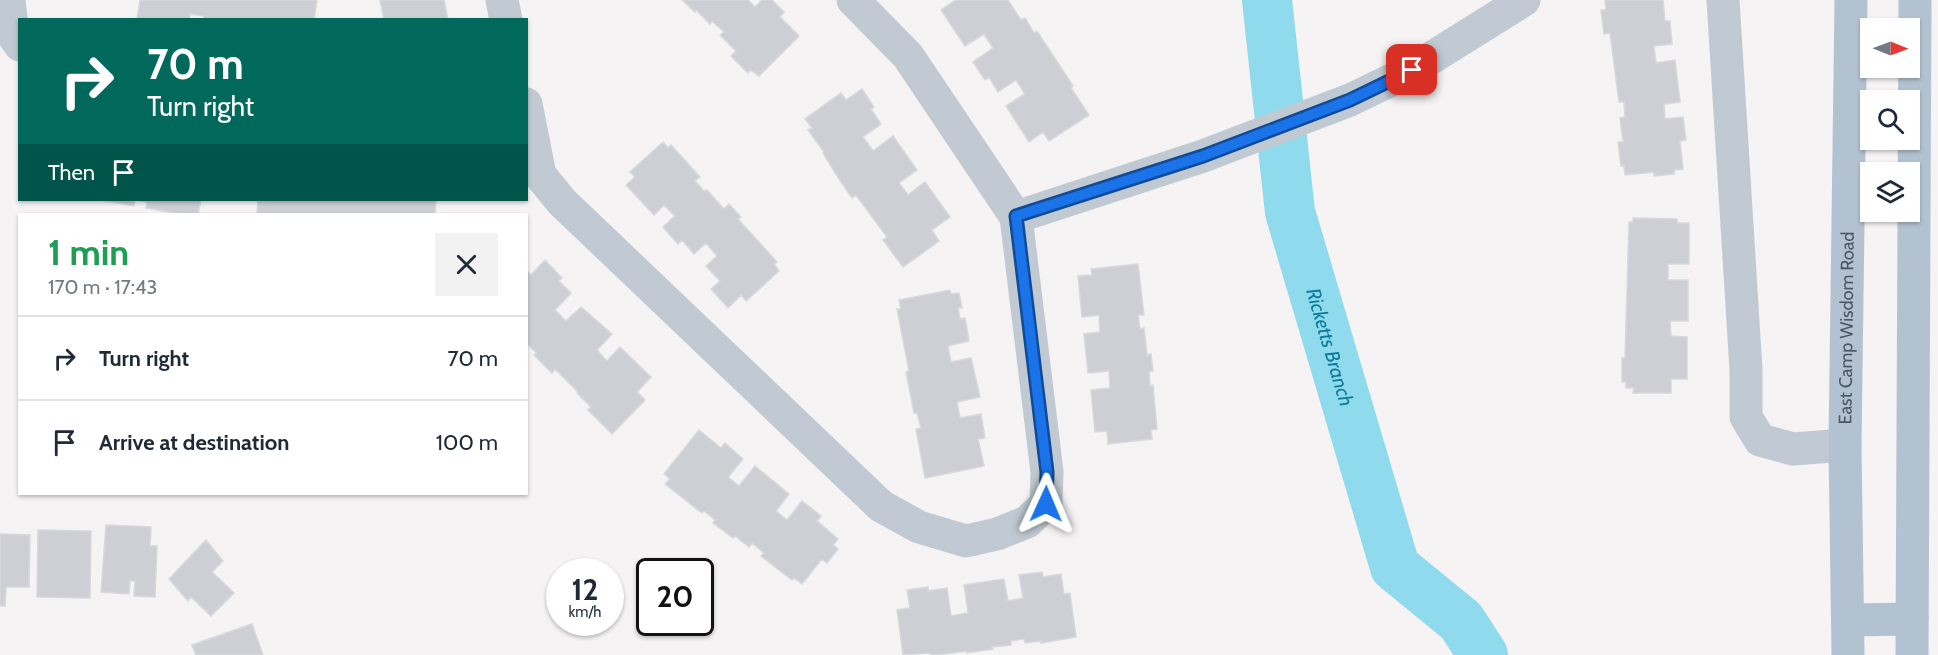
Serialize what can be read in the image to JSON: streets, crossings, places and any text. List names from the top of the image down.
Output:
{
  "streets": {
    "main road": ["East Camp Wisdom Road"]
  },
  "water": ["Ricketts Branch"],
  "north": "right",
  "page": {
    "turn": ["70 m", "Turn right"],
    "then": "Then",
    "heading": ["1 min", "170 m · 17:43"],
    "list": [
      {
        "name": "Turn right",
        "value": "70 m"
      },
      {
        "name": "Arrive at destination",
        "value": "100 m"
      }
    ],
    "speed": "12 km/h",
    "limit": "20"
  }
}
